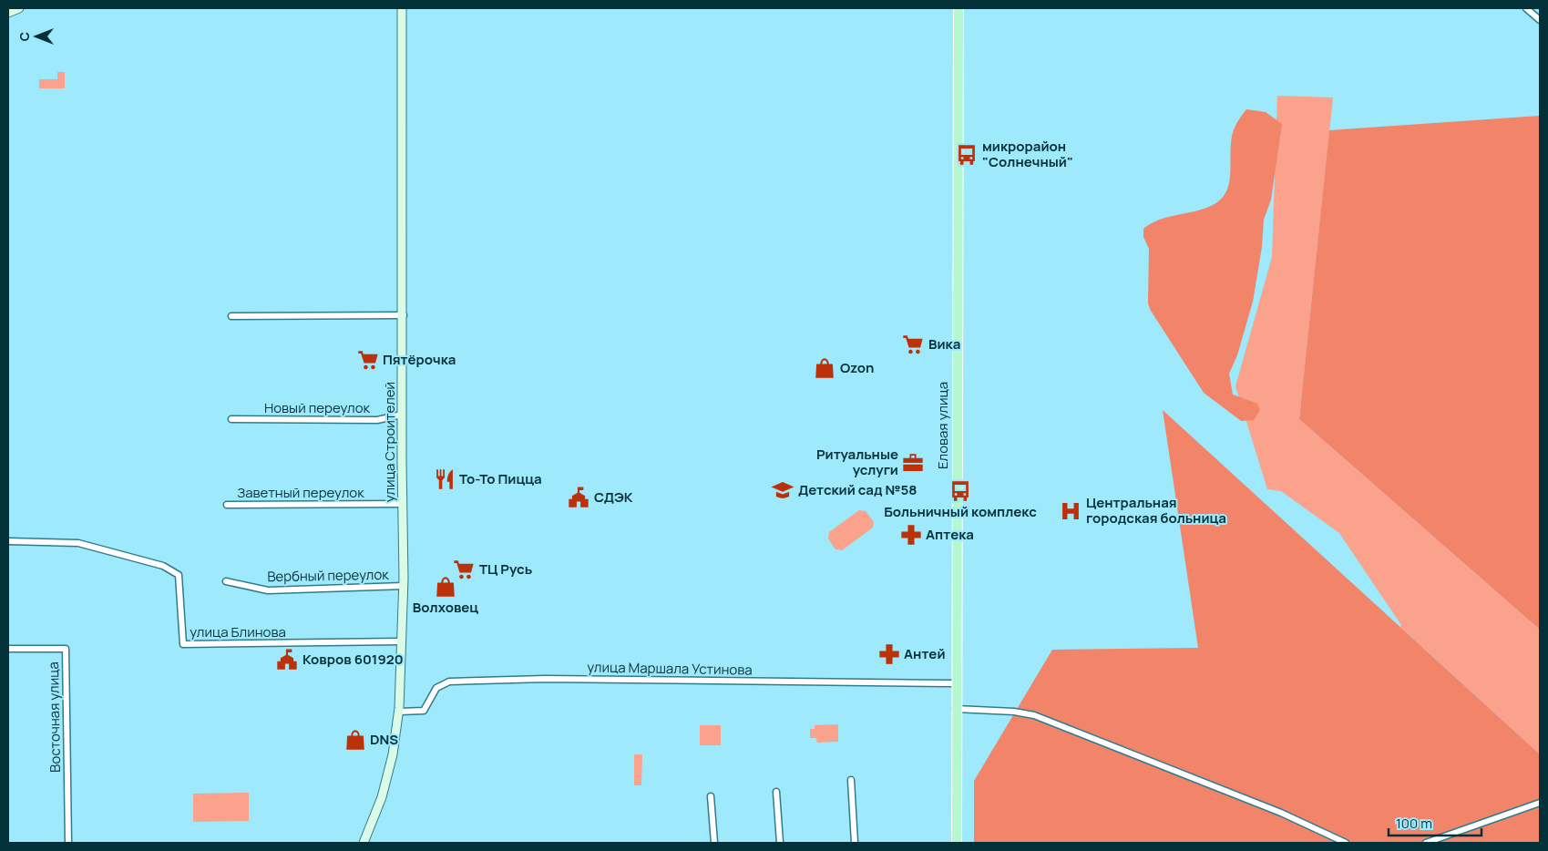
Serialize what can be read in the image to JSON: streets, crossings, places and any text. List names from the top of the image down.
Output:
{
  "streets": {
    "main road": ["Еловая улица", "улица Строителей"],
    "street": [
      "Новый переулок",
      "Заветный переулок",
      "Вербный переулок",
      "улица Блинова",
      "улица Маршала Устинова",
      "Восточная улица"
    ]
  },
  "crossings": [
    ["Новый переулок", "улица Строителей"],
    ["Еловая улица", "улица Маршала Устинова"],
    ["улица Строителей", "Заветный переулок"],
    ["улица Строителей", "Вербный переулок"],
    ["улица Строителей", "улица Блинова"],
    ["улица Строителей", "улица Маршала Устинова"]
  ],
  "places": {
    "bus stop": ["микрорайон \"Солнечный\"", "Больничный комплекс"],
    "supermarket": ["Вика", "Пятёрочка", "ТЦ Русь"],
    "shop": ["Ozon", "Волховец", "DNS"],
    "office": ["Ритуальные услуги"],
    "restaurant": ["То-То Пицца"],
    "school or university": ["Детский сад №58"],
    "public building": ["СДЭК", "Ковров 601920"],
    "hospital": ["Центральная городская больница"],
    "pharmacy": ["Аптека", "Антей"]
  },
  "scale_bar": "100 m",
  "north": "left"
}
